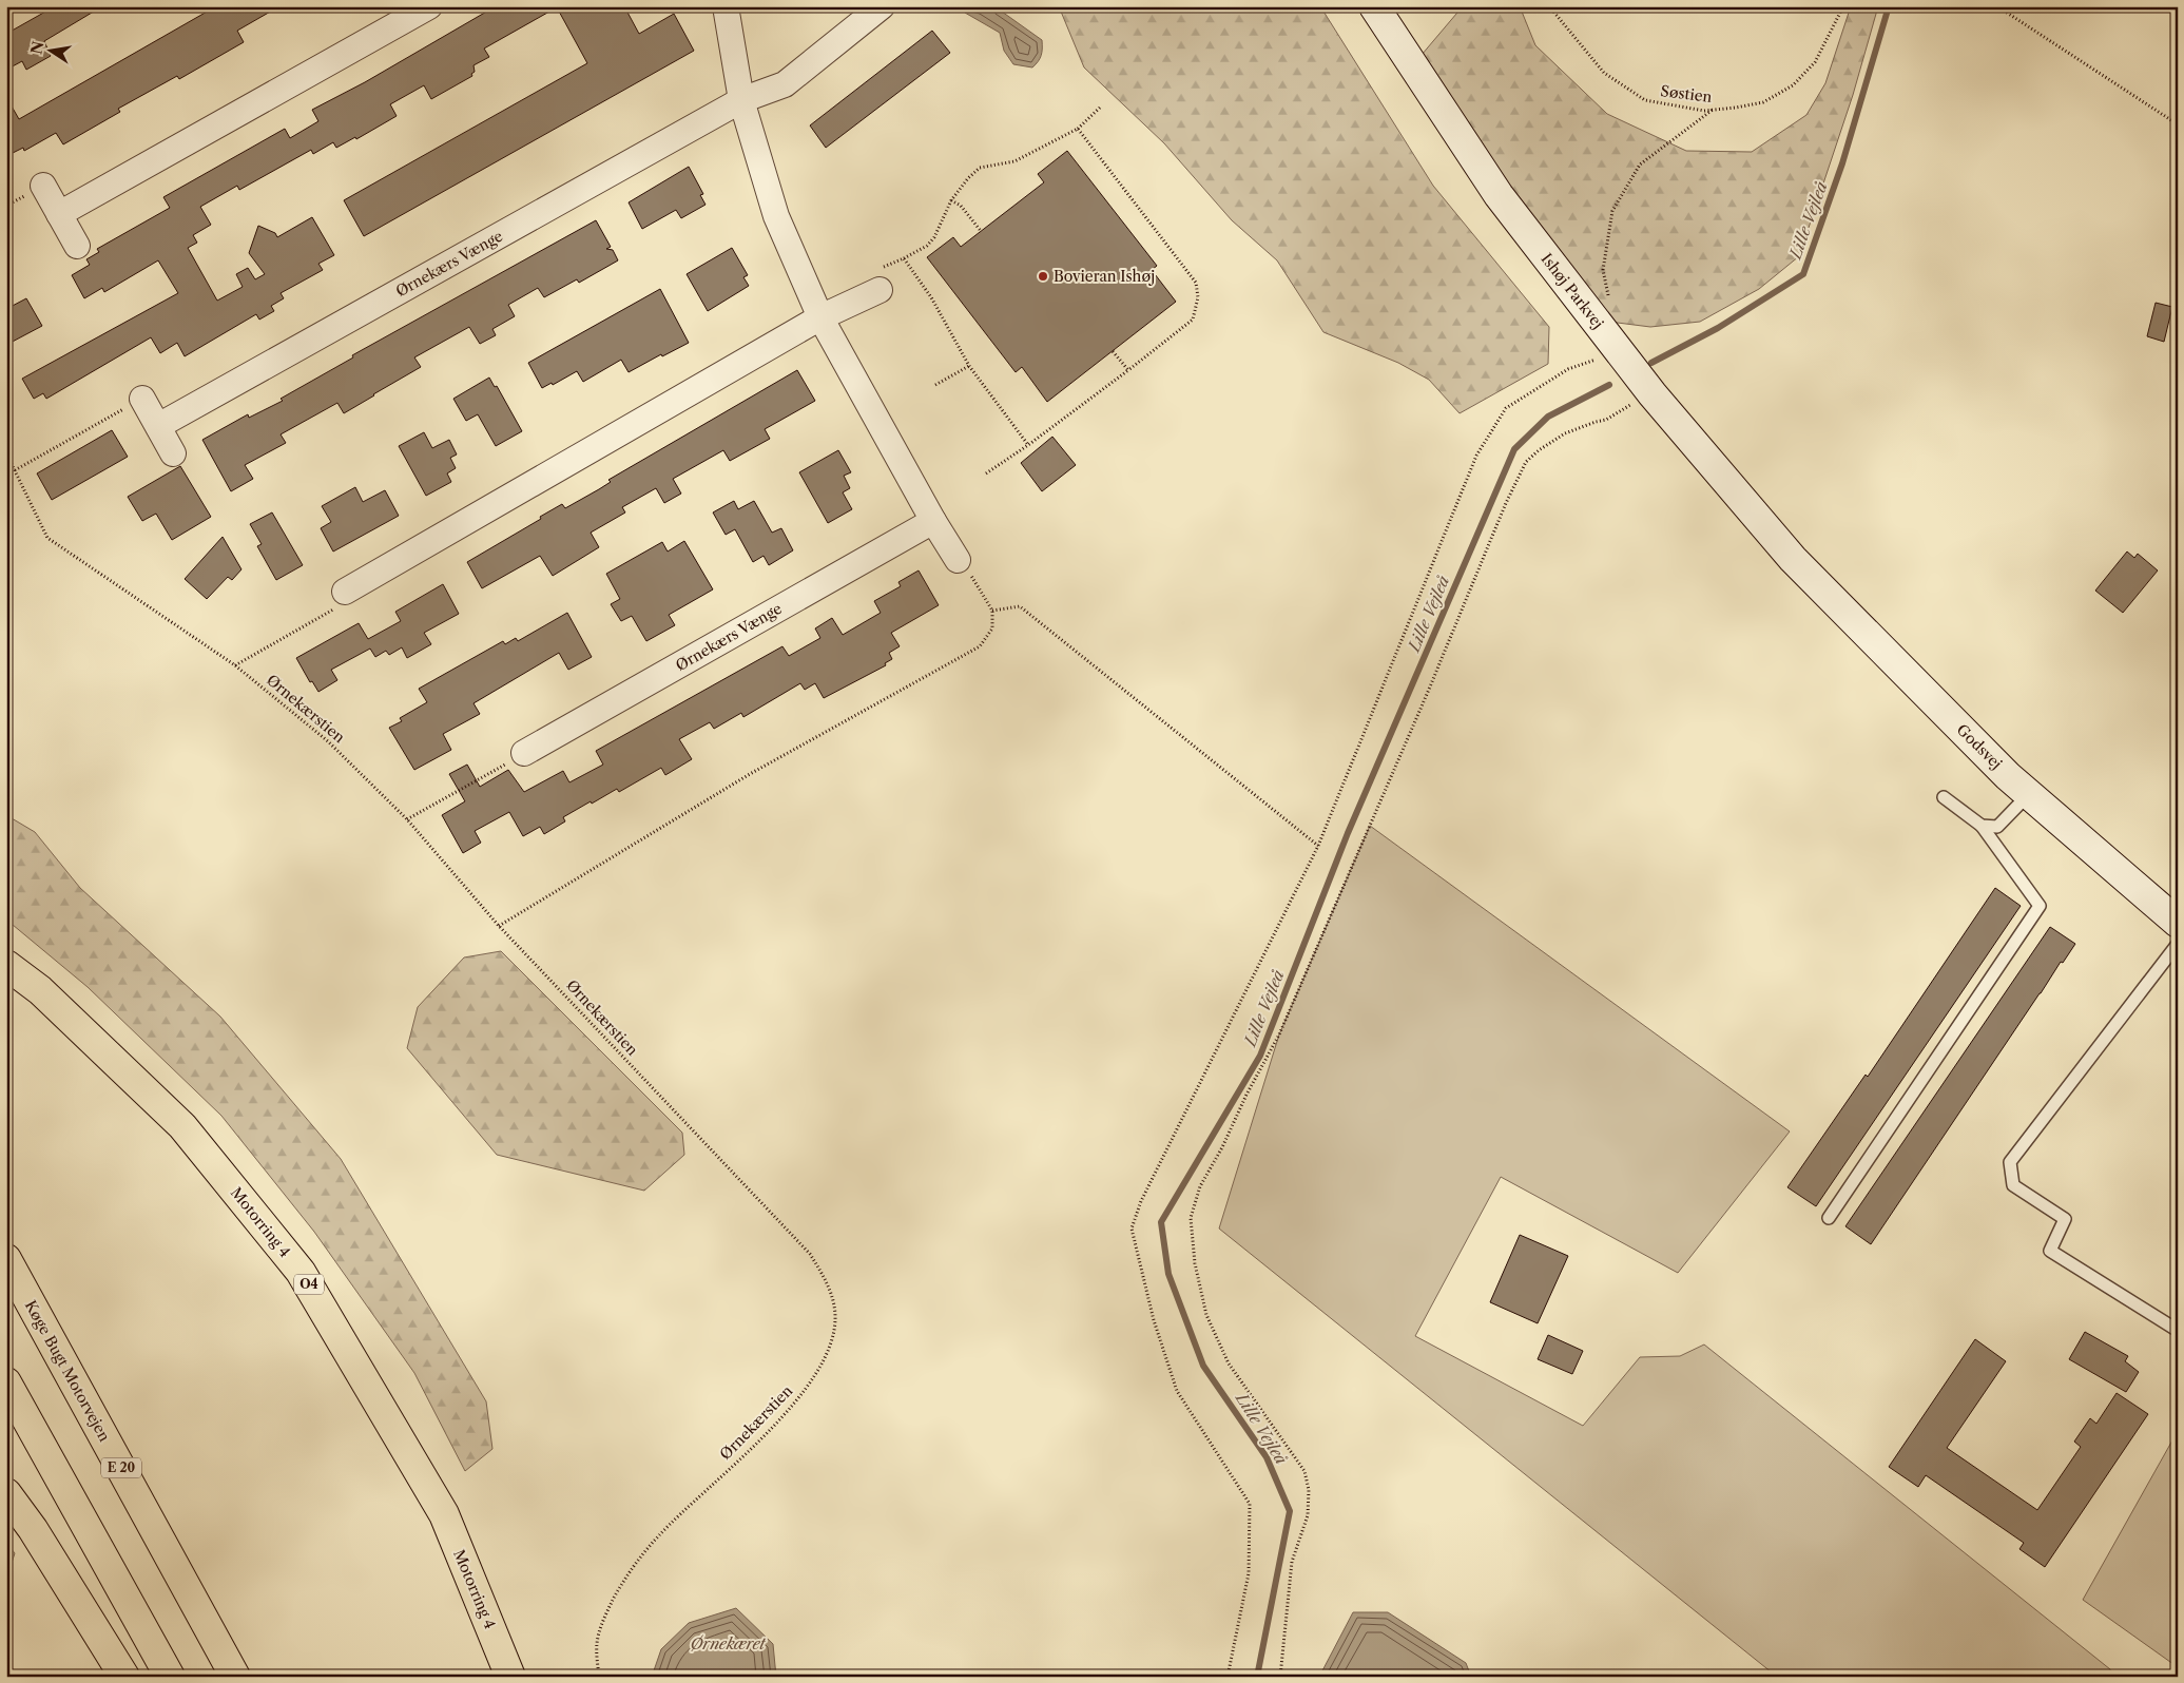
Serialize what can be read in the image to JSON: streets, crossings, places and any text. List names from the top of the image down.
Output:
{
  "streets": {
    "highway": [
      "Motorring 4",
      "O4",
      "Køge Bugt Motorvejen",
      "E 20"
    ],
    "street": ["Ørnekærs Vænge", "Ishøj Parkvej", "Godsvej"],
    "path": ["Søstien", "Ørnekærstien"]
  },
  "crossings": [
    ["Ishøj Parkvej", "Godsvej"]
  ],
  "water": ["Lille Vejleå", "Ørnekæret"],
  "places": ["Bovieran Ishøj"],
  "north": "left"
}
